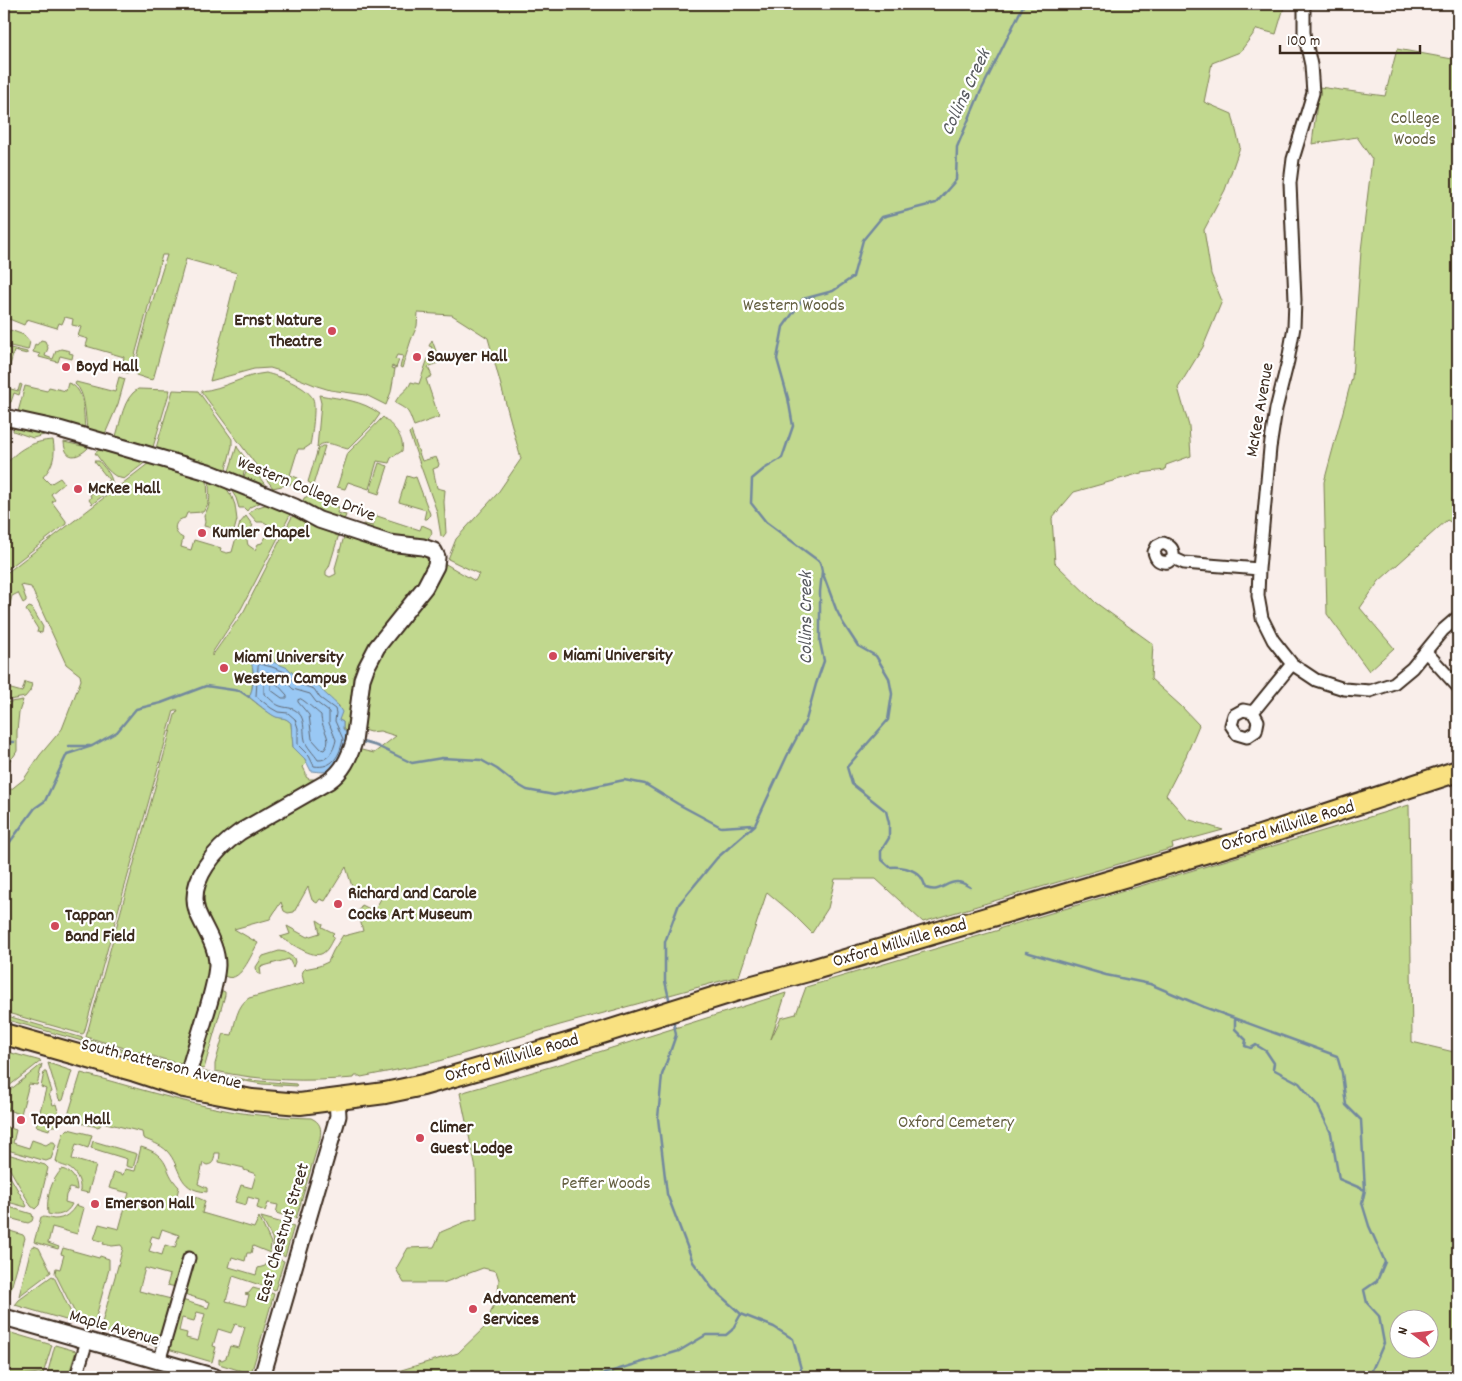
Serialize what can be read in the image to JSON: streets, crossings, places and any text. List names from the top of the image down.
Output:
{
  "streets": {
    "highway": ["Oxford Millville Road", "South Patterson Avenue"],
    "street": [
      "McKee Avenue",
      "Western College Drive",
      "East Chestnut Street",
      "Maple Avenue"
    ]
  },
  "crossings": [
    ["Western College Drive", "South Patterson Avenue"],
    ["Oxford Millville Road", "South Patterson Avenue"],
    ["Oxford Millville Road", "East Chestnut Street"],
    ["South Patterson Avenue", "East Chestnut Street"]
  ],
  "water": ["Collins Creek"],
  "parks": [
    "College Woods",
    "Western Woods",
    "Oxford Cemetery",
    "Peffer Woods"
  ],
  "places": [
    "Ernst Nature Theatre",
    "Sawyer Hall",
    "Boyd Hall",
    "McKee Hall",
    "Kumler Chapel",
    "Miami University",
    "Miami University Western Campus",
    "Richard and Carole Cocks Art Museum",
    "Tappan Band Field",
    "Tappan Hall",
    "Climer Guest Lodge",
    "Emerson Hall",
    "Advancement Services"
  ],
  "scale_bar": "100 m",
  "north": "left"
}
